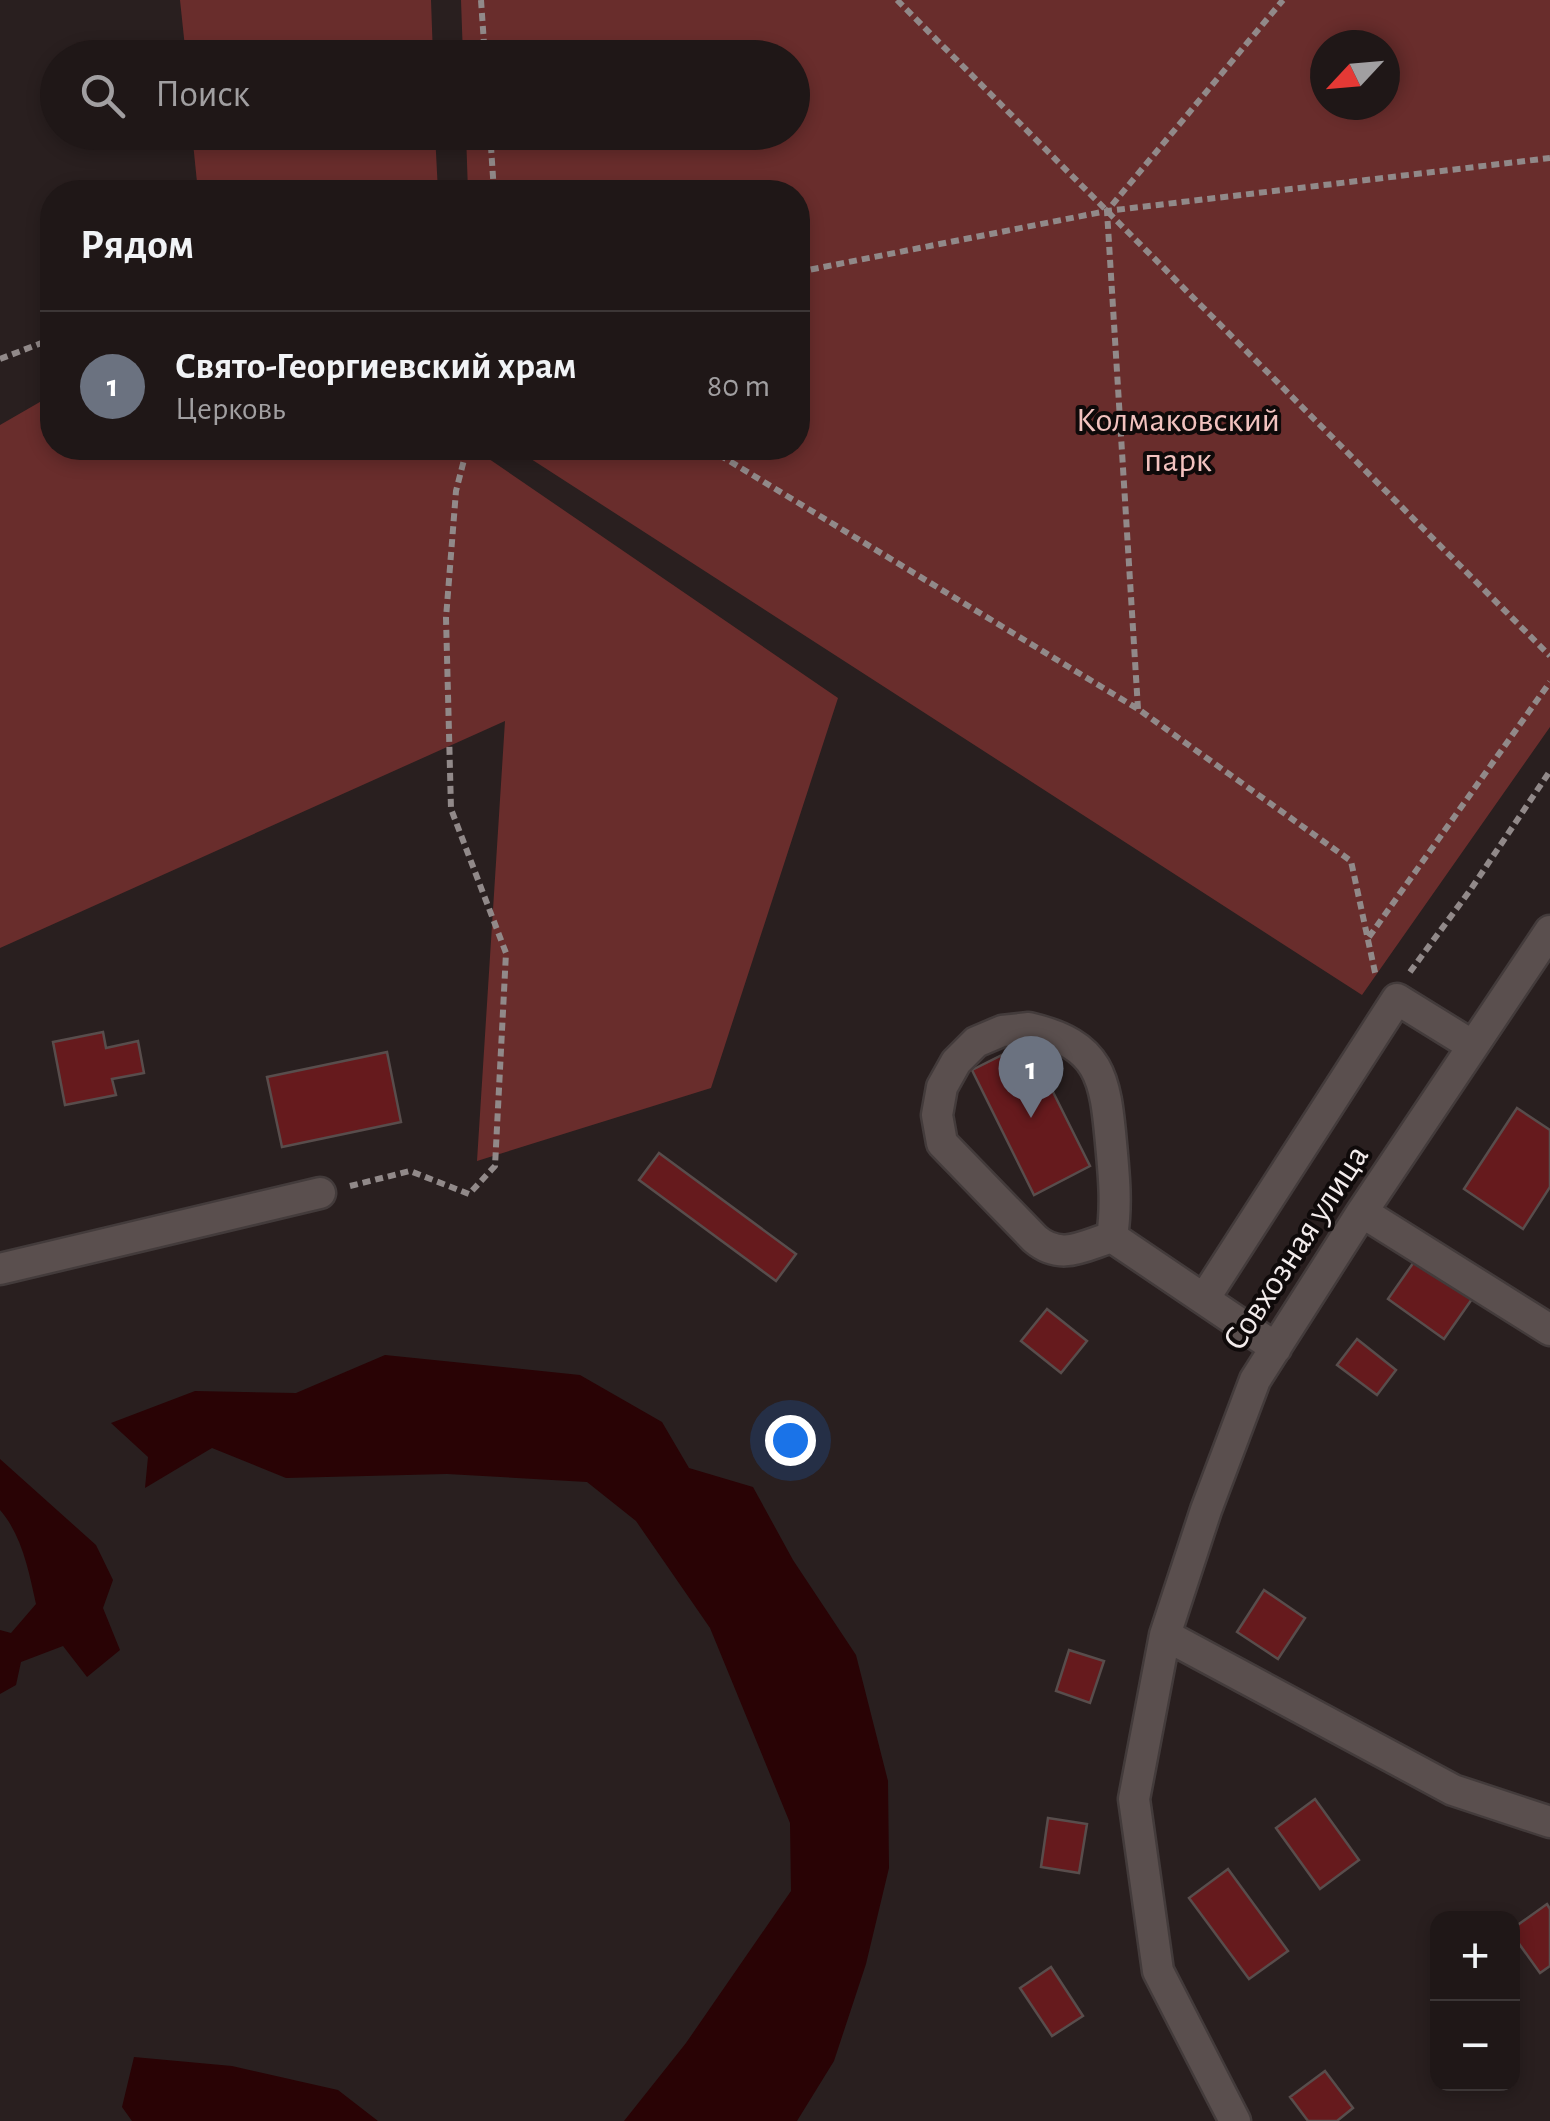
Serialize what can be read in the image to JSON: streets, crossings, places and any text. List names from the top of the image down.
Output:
{
  "streets": {
    "street": ["Совхозная улица"]
  },
  "parks": ["Колмаковский парк"],
  "north": "bottom left",
  "page": {
    "search": "Поиск",
    "heading": "Рядом",
    "list": [
      {
        "mark": "1",
        "name": "Свято-Георгиевский храм",
        "note": "Церковь",
        "value": "80 m"
      }
    ],
    "pins": "1",
    "map_buttons": ["+", "−"]
  }
}
